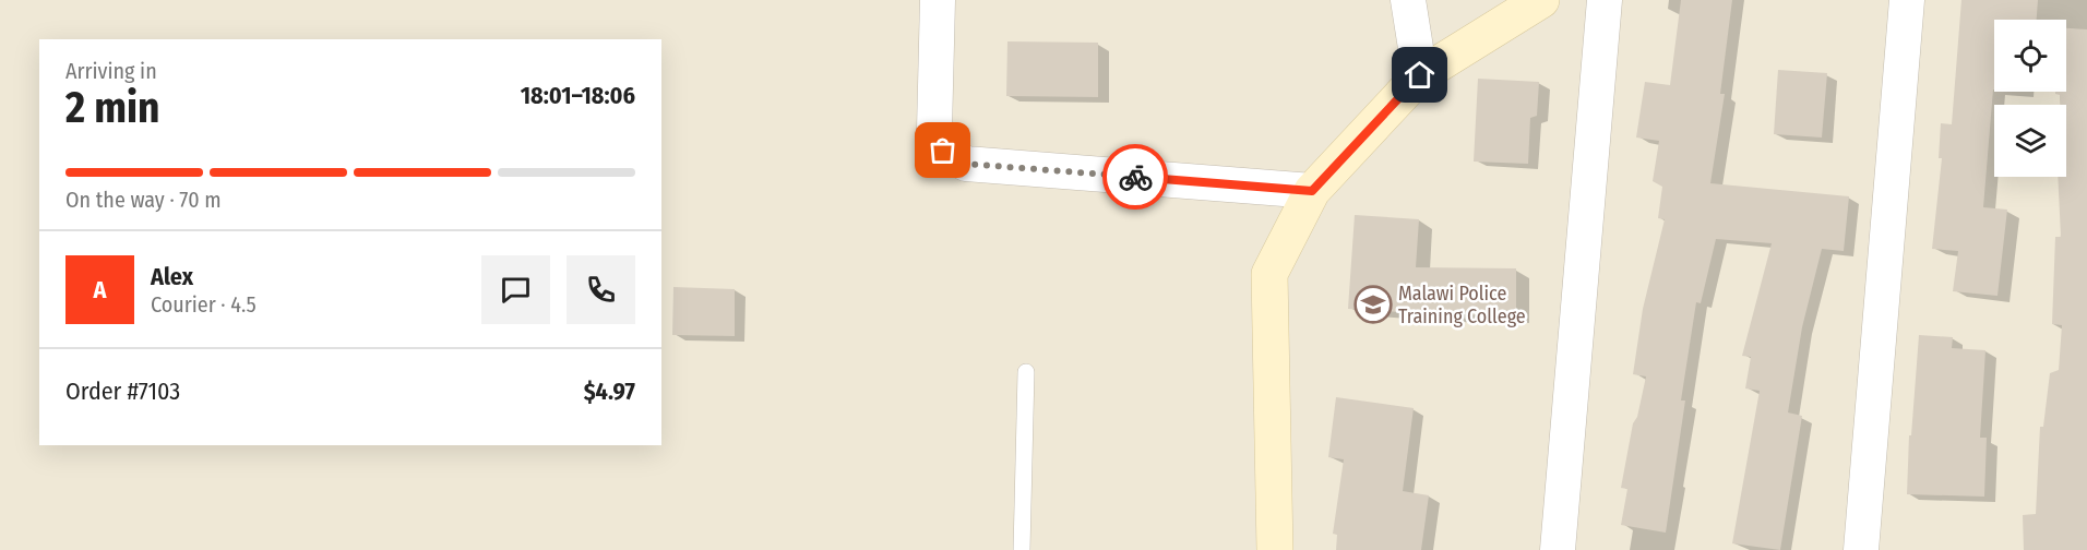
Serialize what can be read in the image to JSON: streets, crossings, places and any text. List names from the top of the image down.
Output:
{
  "places": {
    "school or university": ["Malawi Police Training College"]
  },
  "page": {
    "heading": ["2 min", "Arriving in", "18:01–18:06"],
    "panel": [
      "Alex",
      "Courier · 4.5",
      "Order #7103",
      "$4.97"
    ],
    "bar": "On the way · 70 m",
    "round": "A"
  }
}
